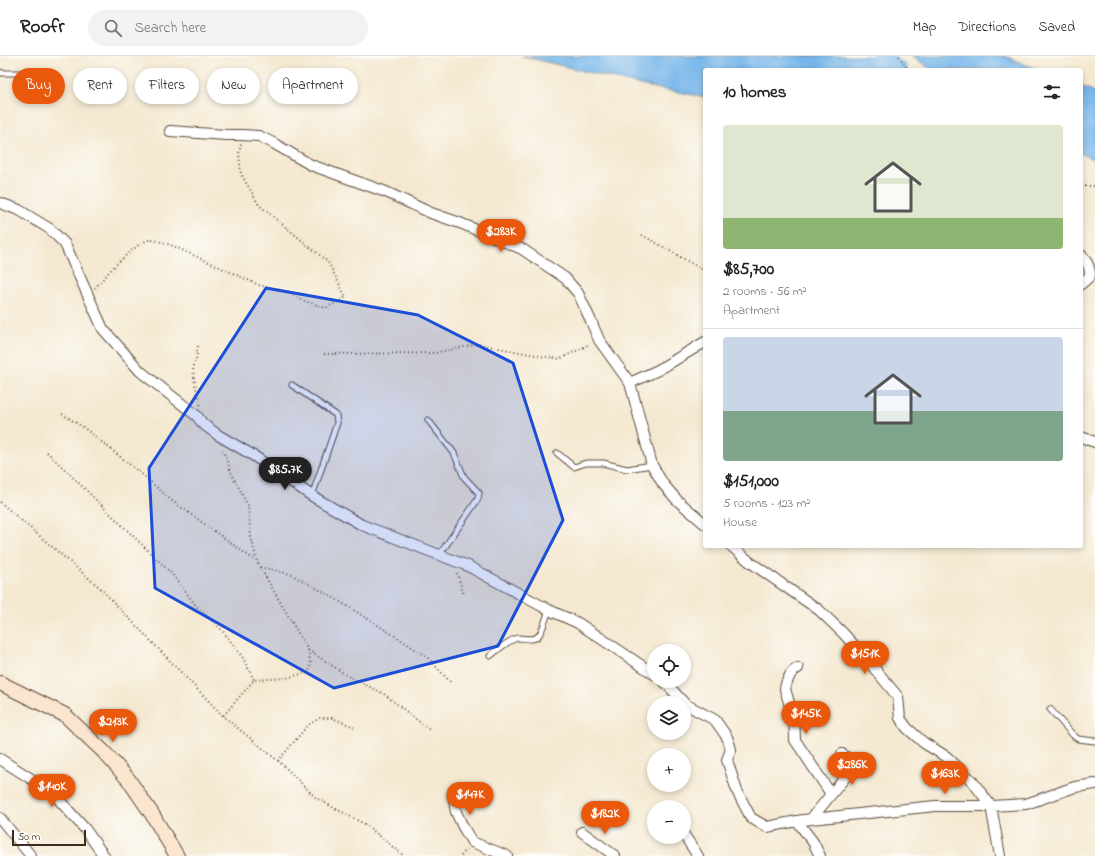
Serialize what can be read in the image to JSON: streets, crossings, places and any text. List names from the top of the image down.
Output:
{
  "scale_bar": "50 m",
  "page": {
    "header": "Roofr",
    "search": "Search here",
    "nav": ["Map", "Directions", "Saved"],
    "chip": [
      "Buy",
      "Rent",
      "Filters",
      "New",
      "Apartment"
    ],
    "heading": "10 homes",
    "list": [
      {
        "name": "$85,700",
        "note": "2 rooms · 56 m² · Apartment"
      },
      {
        "name": "$151,000",
        "note": "5 rooms · 123 m² · House"
      }
    ],
    "price": [
      "$283K",
      "$85.7K",
      "$151K",
      "$145K",
      "$213K",
      "$286K",
      "$163K",
      "$140K",
      "$147K",
      "$182K"
    ],
    "map_buttons": ["+", "−"],
    "scale": "50 m"
  }
}
